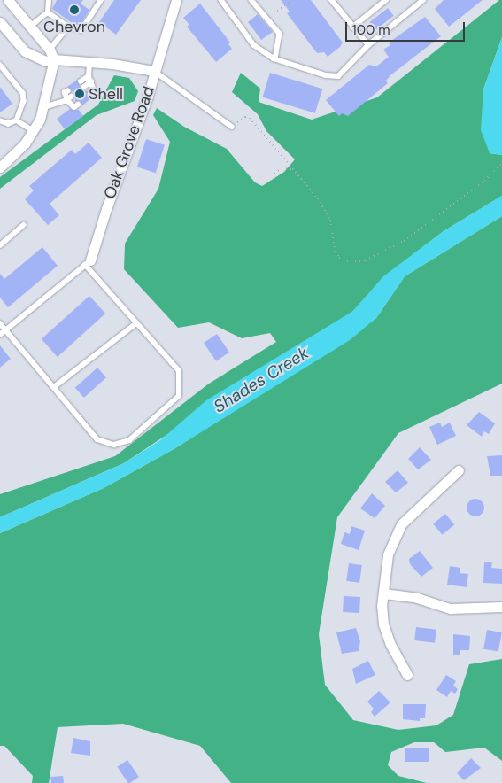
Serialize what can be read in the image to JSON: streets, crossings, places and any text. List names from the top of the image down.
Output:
{
  "streets": {
    "street": ["Oak Grove Road"]
  },
  "water": ["Shades Creek"],
  "places": ["Chevron", "Shell"],
  "scale_bar": "100 m"
}
